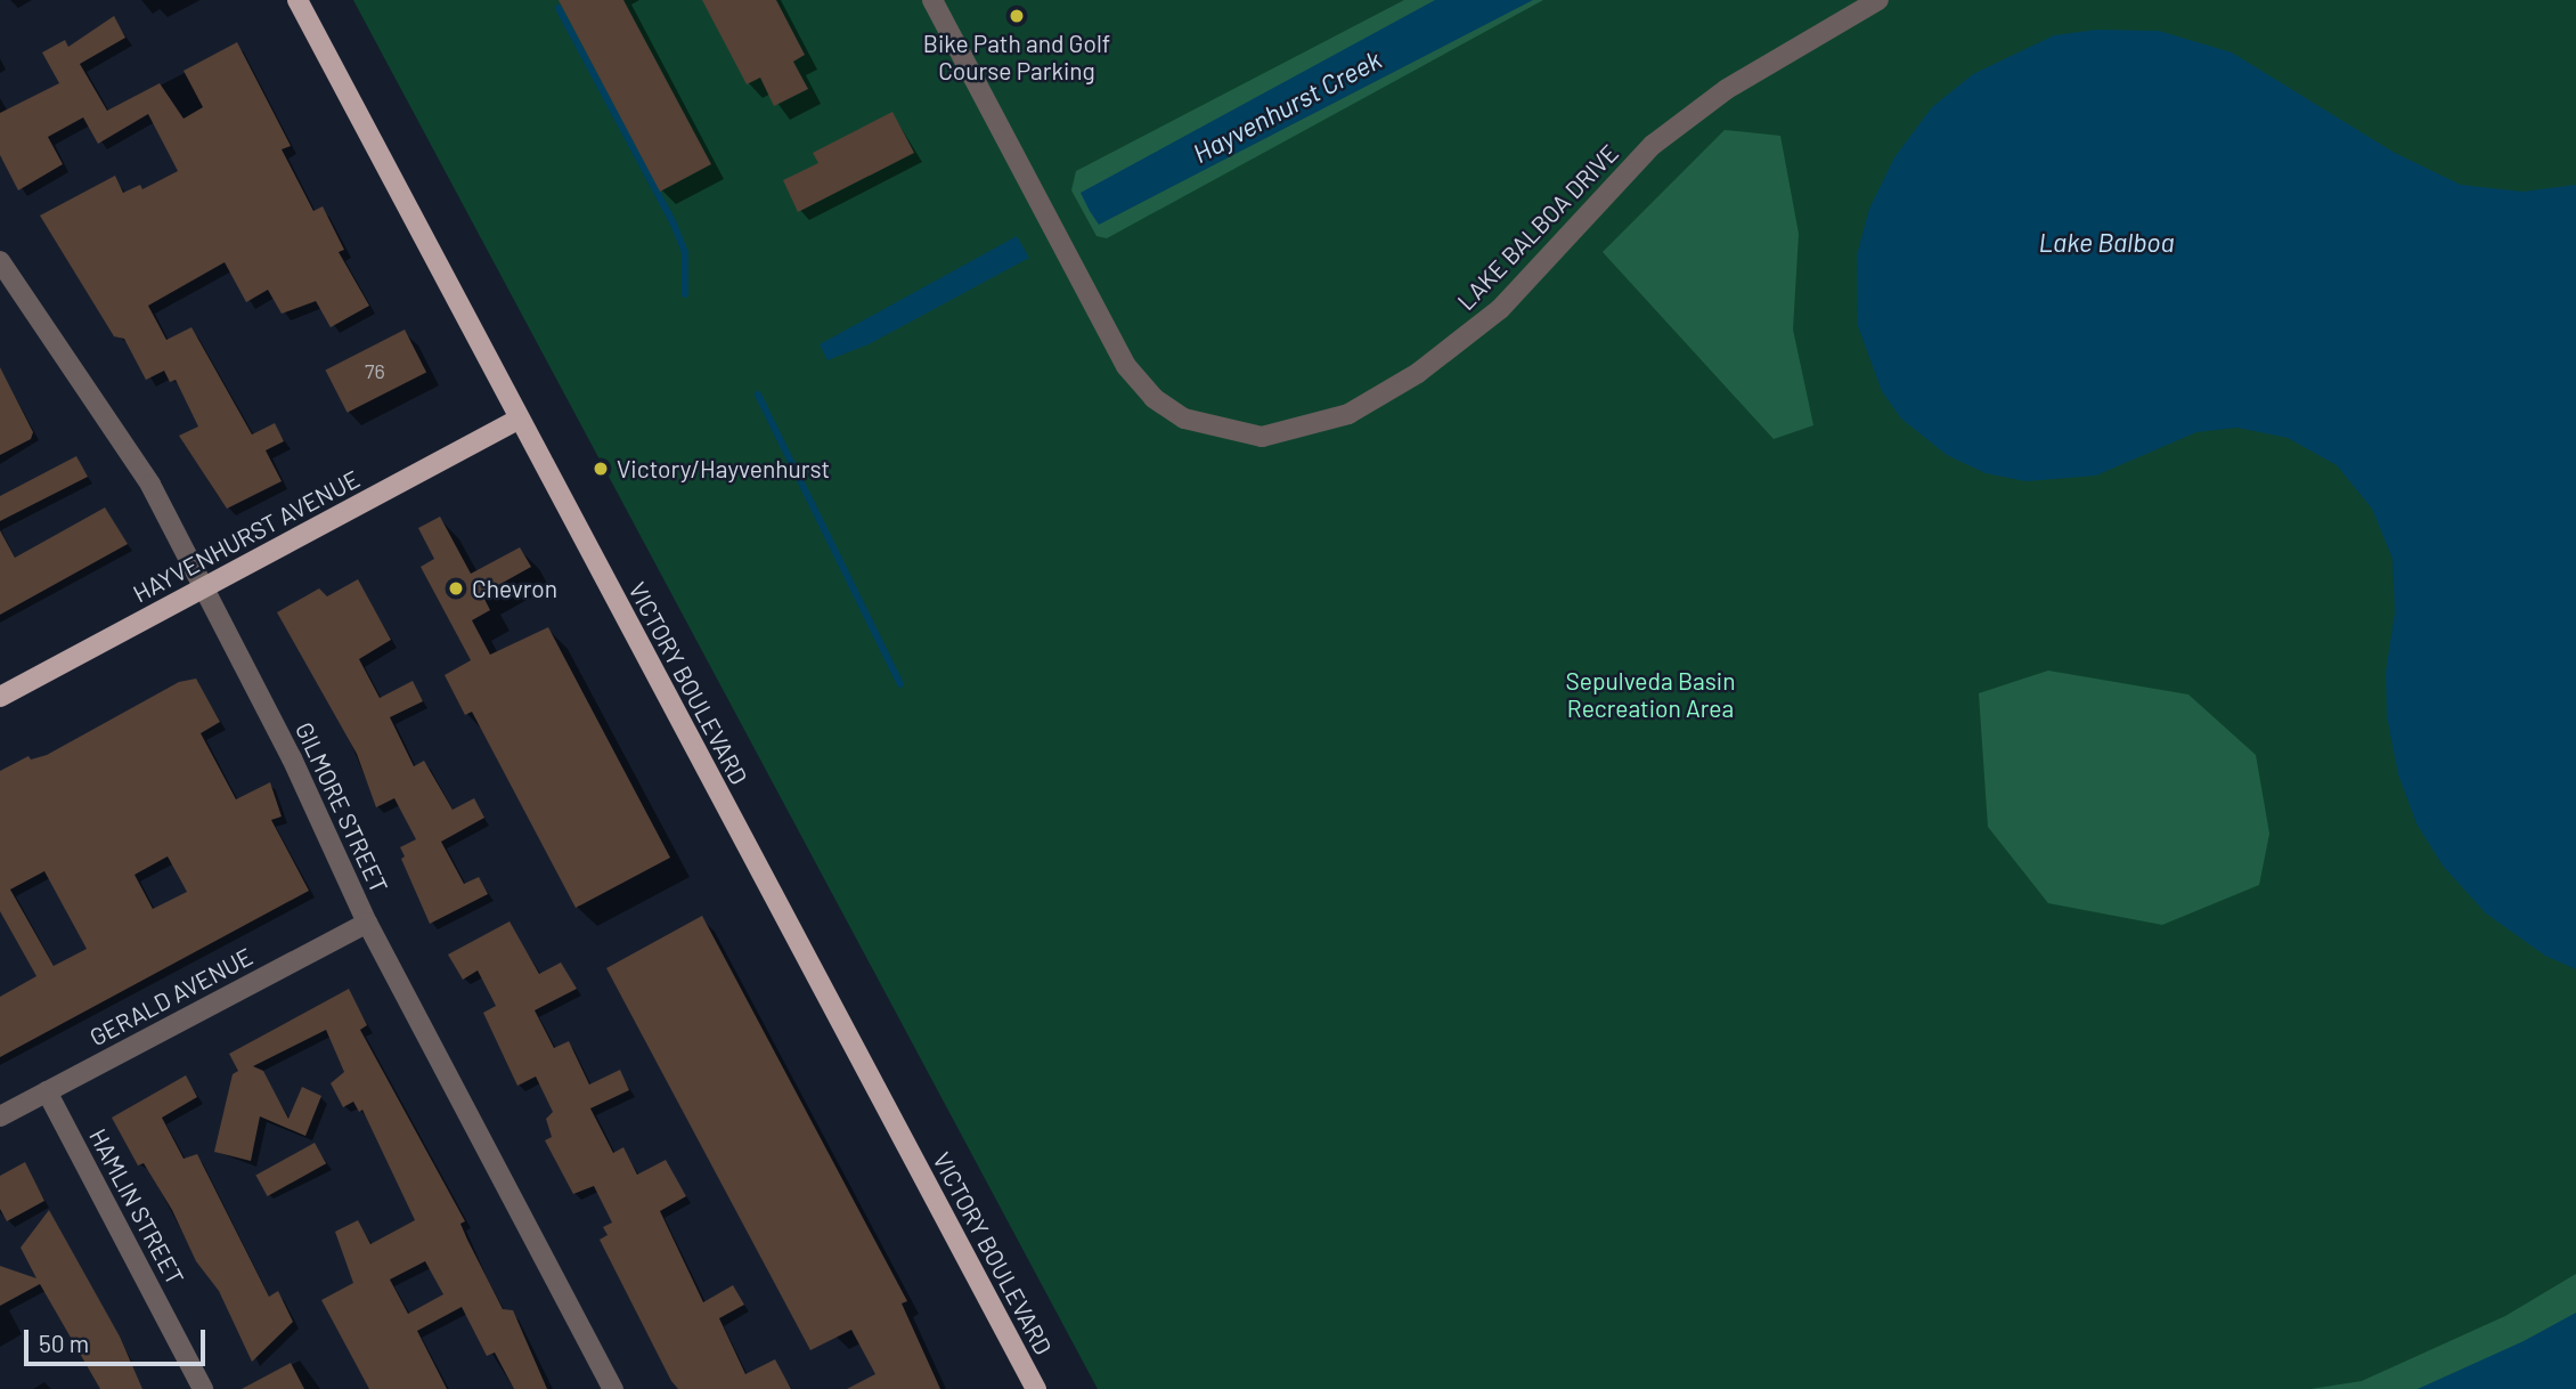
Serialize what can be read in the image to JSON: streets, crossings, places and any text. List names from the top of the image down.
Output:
{
  "streets": {
    "main road": ["HAYVENHURST AVENUE", "VICTORY BOULEVARD"],
    "street": [
      "LAKE BALBOA DRIVE",
      "GILMORE STREET",
      "GERALD AVENUE",
      "HAMLIN STREET"
    ]
  },
  "crossings": [
    ["HAYVENHURST AVENUE", "VICTORY BOULEVARD"],
    ["HAYVENHURST AVENUE", "GILMORE STREET"],
    ["GILMORE STREET", "GERALD AVENUE"],
    ["GERALD AVENUE", "HAMLIN STREET"]
  ],
  "water": ["Hayvenhurst Creek", "Lake Balboa"],
  "parks": ["Sepulveda Basin Recreation Area"],
  "places": ["Bike Path and Golf Course Parking", "Victory/Hayvenhurst", "Chevron"],
  "house_numbers": ["76"],
  "scale_bar": "50 m"
}
